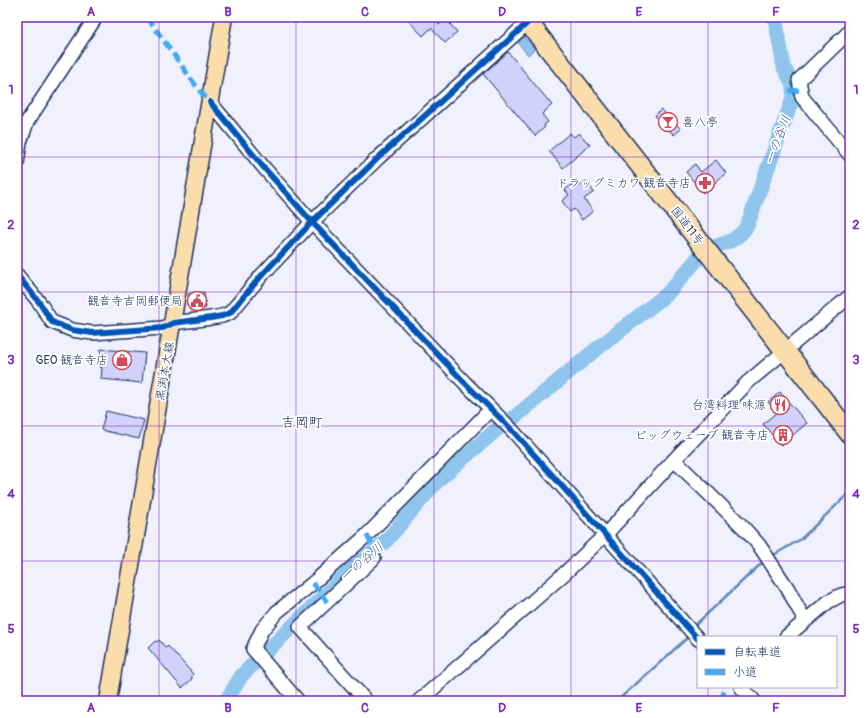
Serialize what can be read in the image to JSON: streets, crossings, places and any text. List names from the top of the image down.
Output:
{
  "streets": {
    "highway": ["国道11号"],
    "main road": ["黒渕本大線"]
  },
  "districts": ["吉岡町"],
  "water": ["一の谷川"],
  "places": {
    "bar": ["喜八亭"],
    "pharmacy": ["ドラッグミカワ 観音寺店"],
    "public building": ["観音寺吉岡郵便局"],
    "shop": ["GEO 観音寺店"],
    "restaurant": ["台湾料理 味源"],
    "building": ["ビッグウェーブ 観音寺店"]
  },
  "legend": ["自転車道", "小道"],
  "grid": {
    "columns": [
      "A",
      "B",
      "C",
      "D",
      "E",
      "F"
    ],
    "rows": [
      "1",
      "2",
      "3",
      "4",
      "5"
    ]
  }
}
